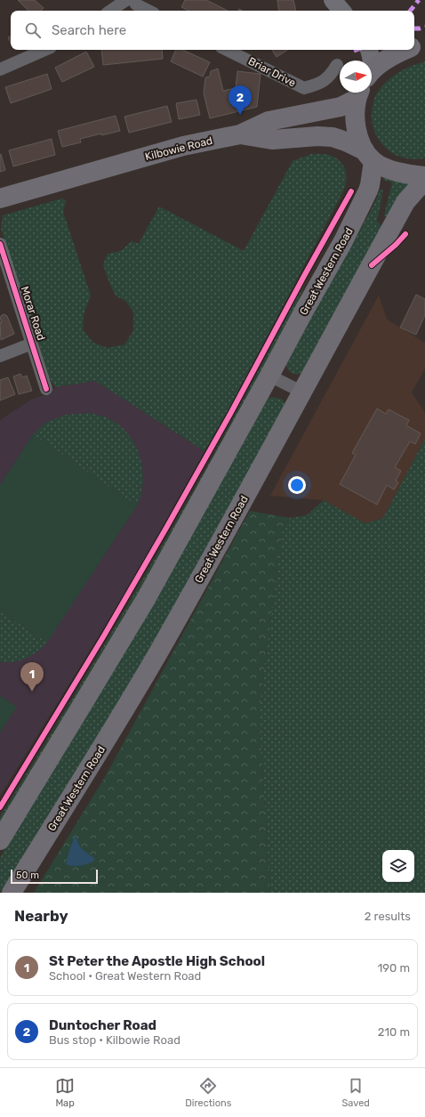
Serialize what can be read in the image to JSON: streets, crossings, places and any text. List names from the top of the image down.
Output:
{
  "streets": {
    "main road": ["Kilbowie Road", "Great Western Road"],
    "street": ["Briar Drive", "Morar Road"]
  },
  "scale_bar": "50 m",
  "north": "right",
  "page": {
    "search": "Search here",
    "pins": ["2", "1"],
    "scale": "50 m",
    "heading": ["Nearby", "2 results"],
    "list": [
      {
        "mark": "1",
        "name": "St Peter the Apostle High School",
        "note": "School · Great Western Road",
        "value": "190 m"
      },
      {
        "mark": "2",
        "name": "Duntocher Road",
        "note": "Bus stop · Kilbowie Road",
        "value": "210 m"
      }
    ],
    "nav": ["Map", "Directions", "Saved"]
  }
}
